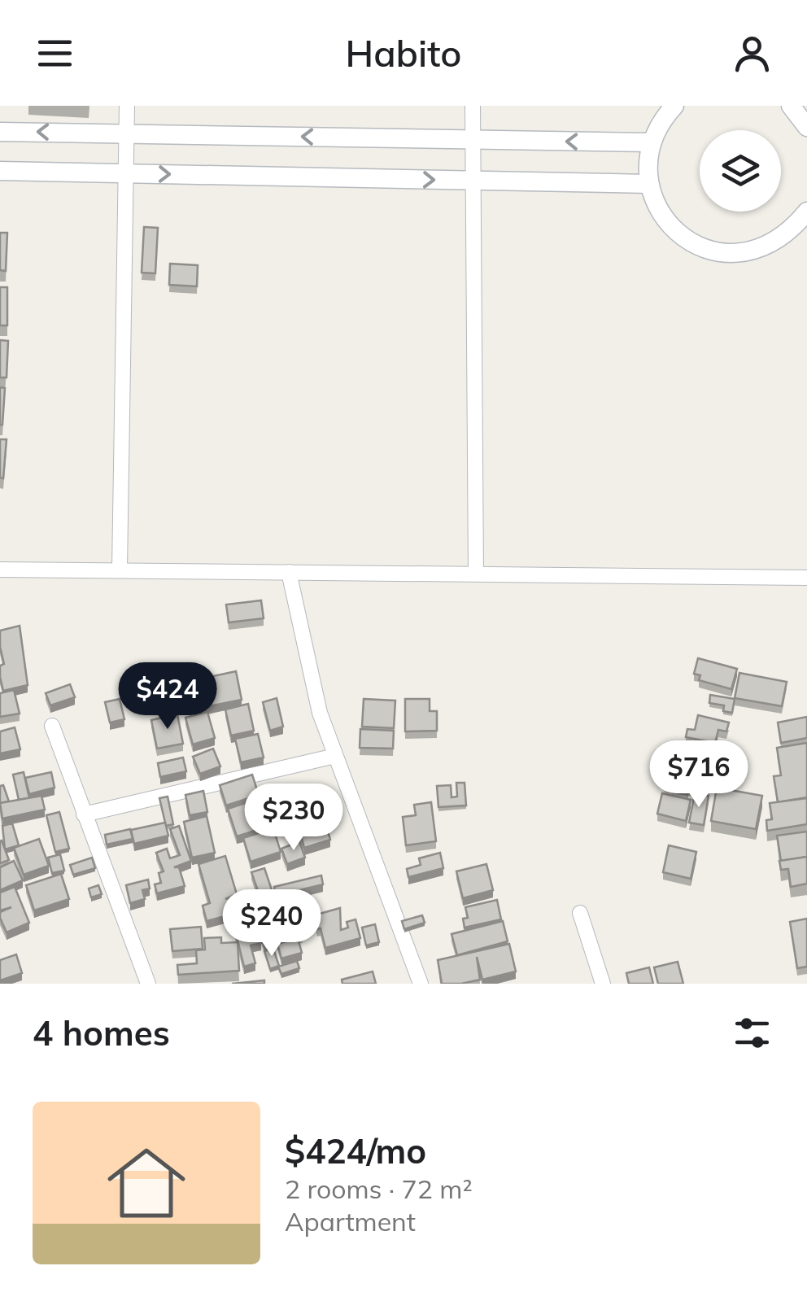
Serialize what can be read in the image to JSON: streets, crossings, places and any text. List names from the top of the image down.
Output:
{
  "page": {
    "header": "Habito",
    "price": [
      "$424",
      "$716",
      "$230",
      "$240"
    ],
    "heading": "4 homes",
    "list": [
      {
        "name": "$424/mo",
        "note": "2 rooms · 72 m² · Apartment"
      }
    ]
  }
}
